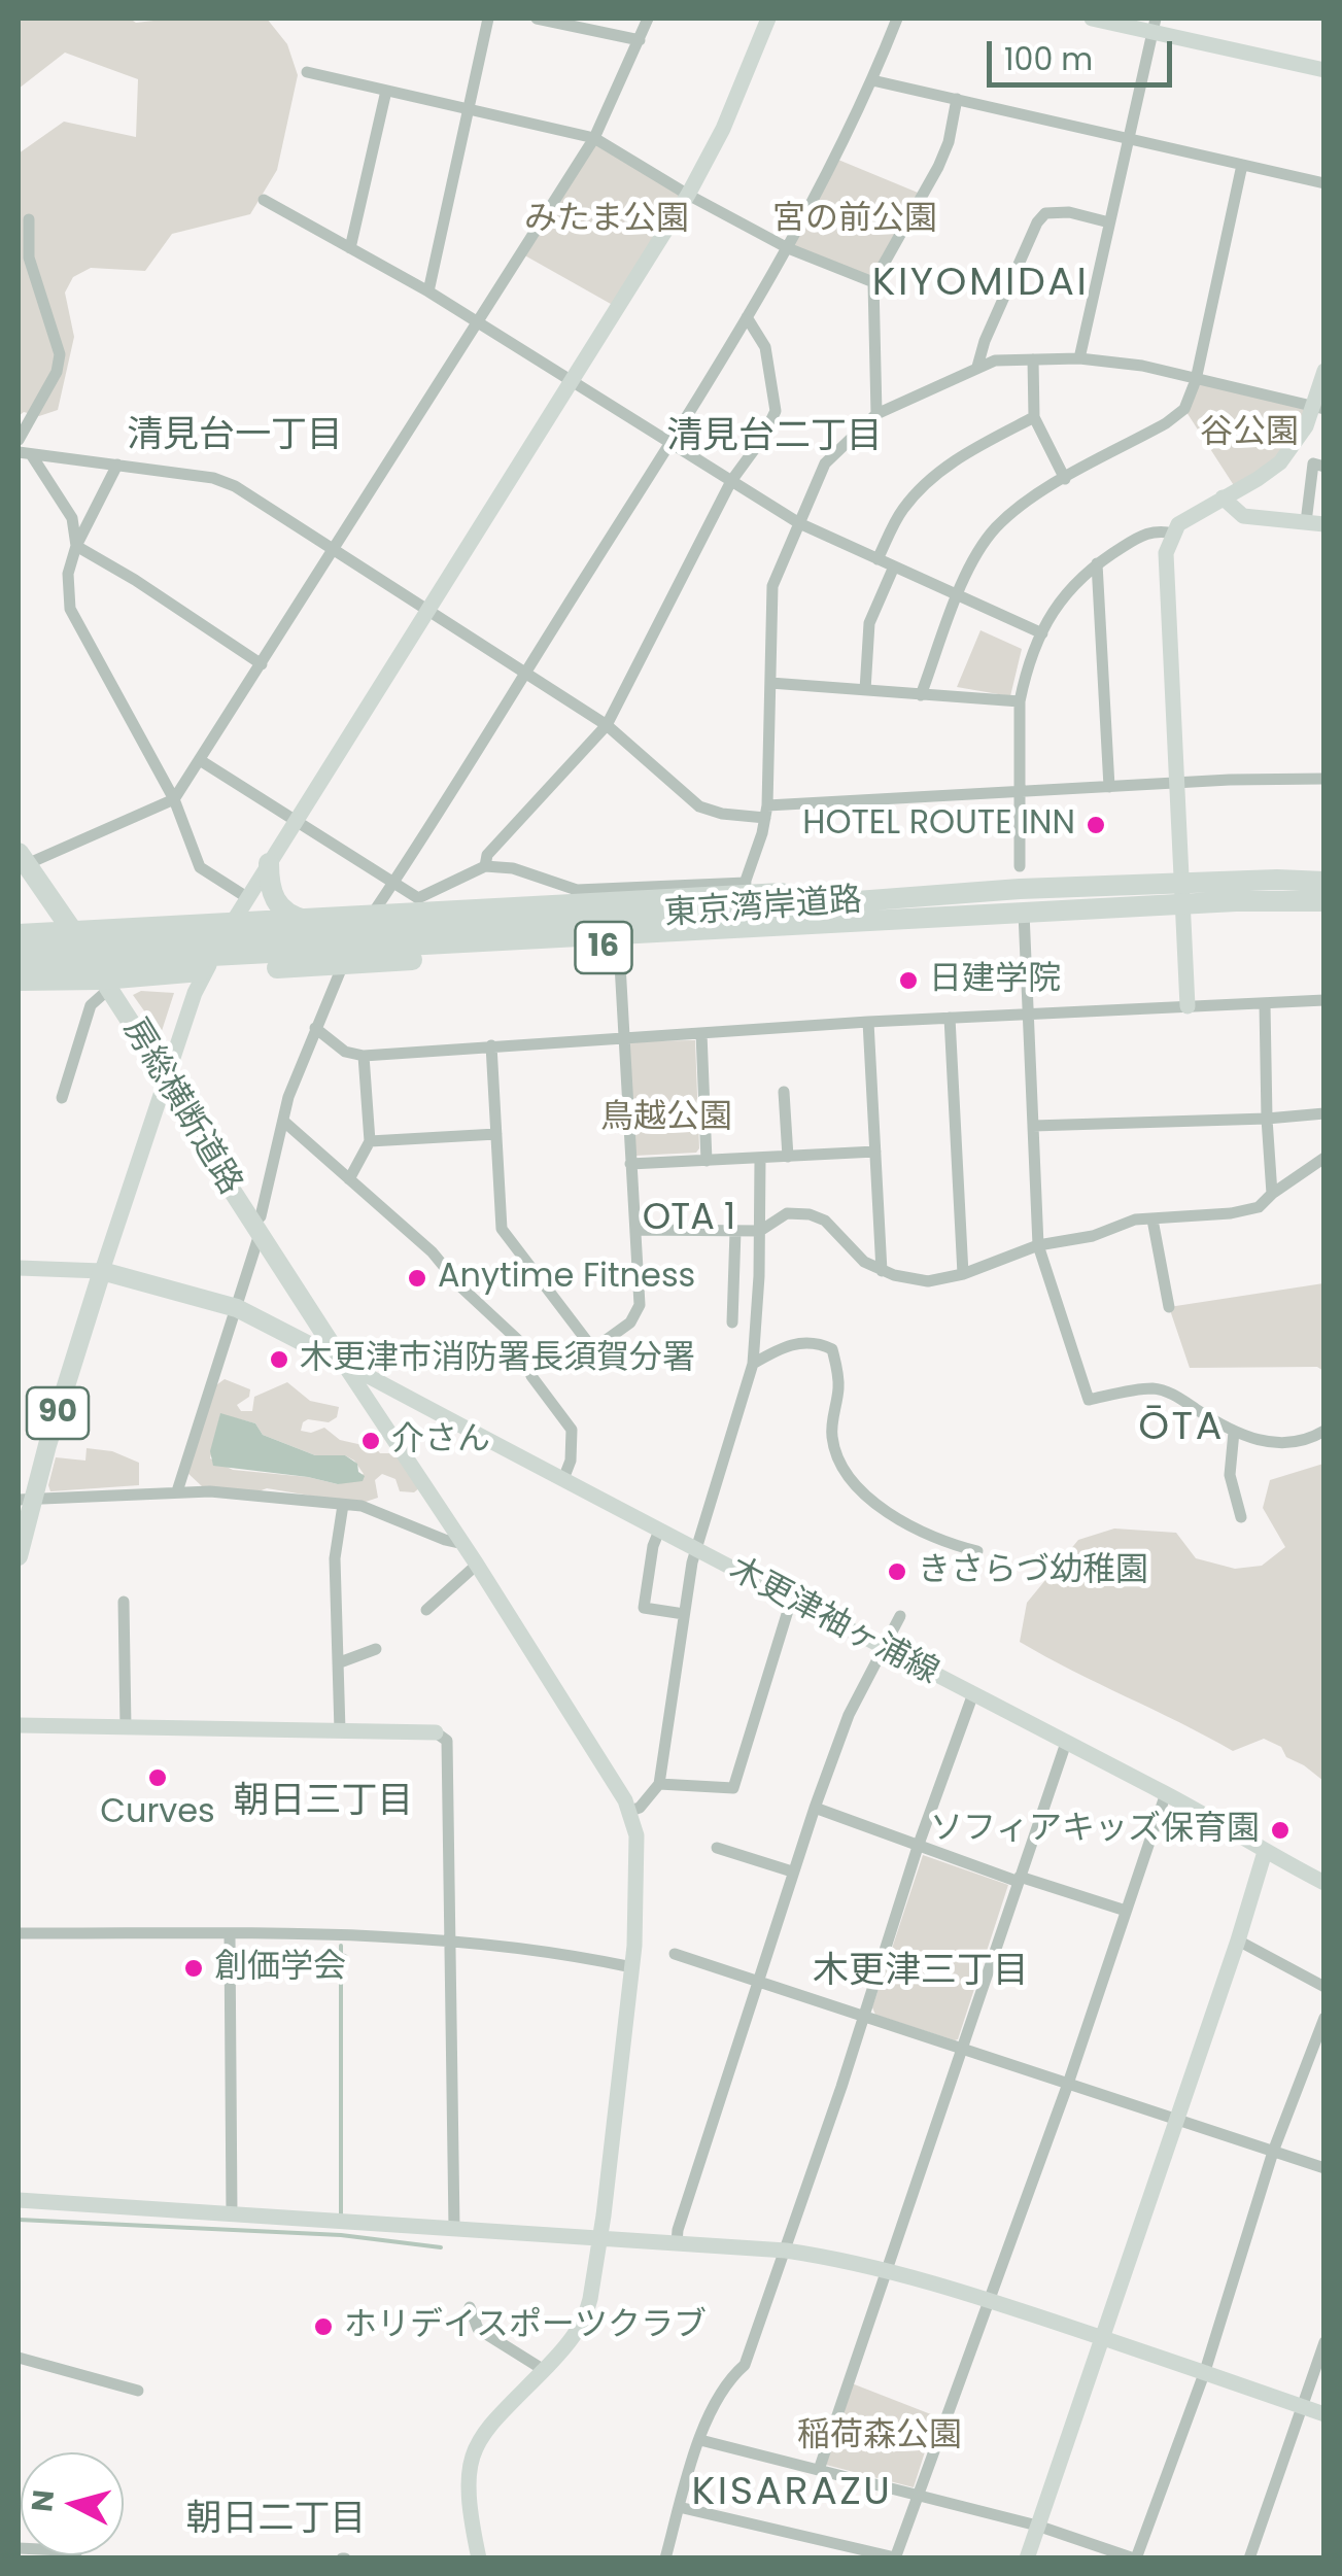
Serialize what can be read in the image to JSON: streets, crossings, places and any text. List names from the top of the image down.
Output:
{
  "streets": {
    "highway": ["東京湾岸道路", "16", "房総横断道路"],
    "main road": ["90"],
    "street": ["木更津袖ヶ浦線"]
  },
  "crossings": [
    ["東京湾岸道路", "16"],
    ["16", "房総横断道路"],
    ["房総横断道路", "木更津袖ヶ浦線"]
  ],
  "districts": [
    "KIYOMIDAI",
    "清見台一丁目",
    "清見台二丁目",
    "OTA 1",
    "ŌTA",
    "朝日三丁目",
    "木更津三丁目",
    "KISARAZU",
    "朝日二丁目"
  ],
  "parks": [
    "みたま公園",
    "宮の前公園",
    "谷公園",
    "鳥越公園",
    "稲荷森公園"
  ],
  "places": [
    "HOTEL ROUTE INN",
    "日建学院",
    "Anytime Fitness",
    "木更津市消防署長須賀分署",
    "介さん",
    "きさらづ幼稚園",
    "Curves",
    "ソフィアキッズ保育園",
    "創価学会",
    "ホリデイスポーツクラブ"
  ],
  "scale_bar": "100 m",
  "north": "left"
}
